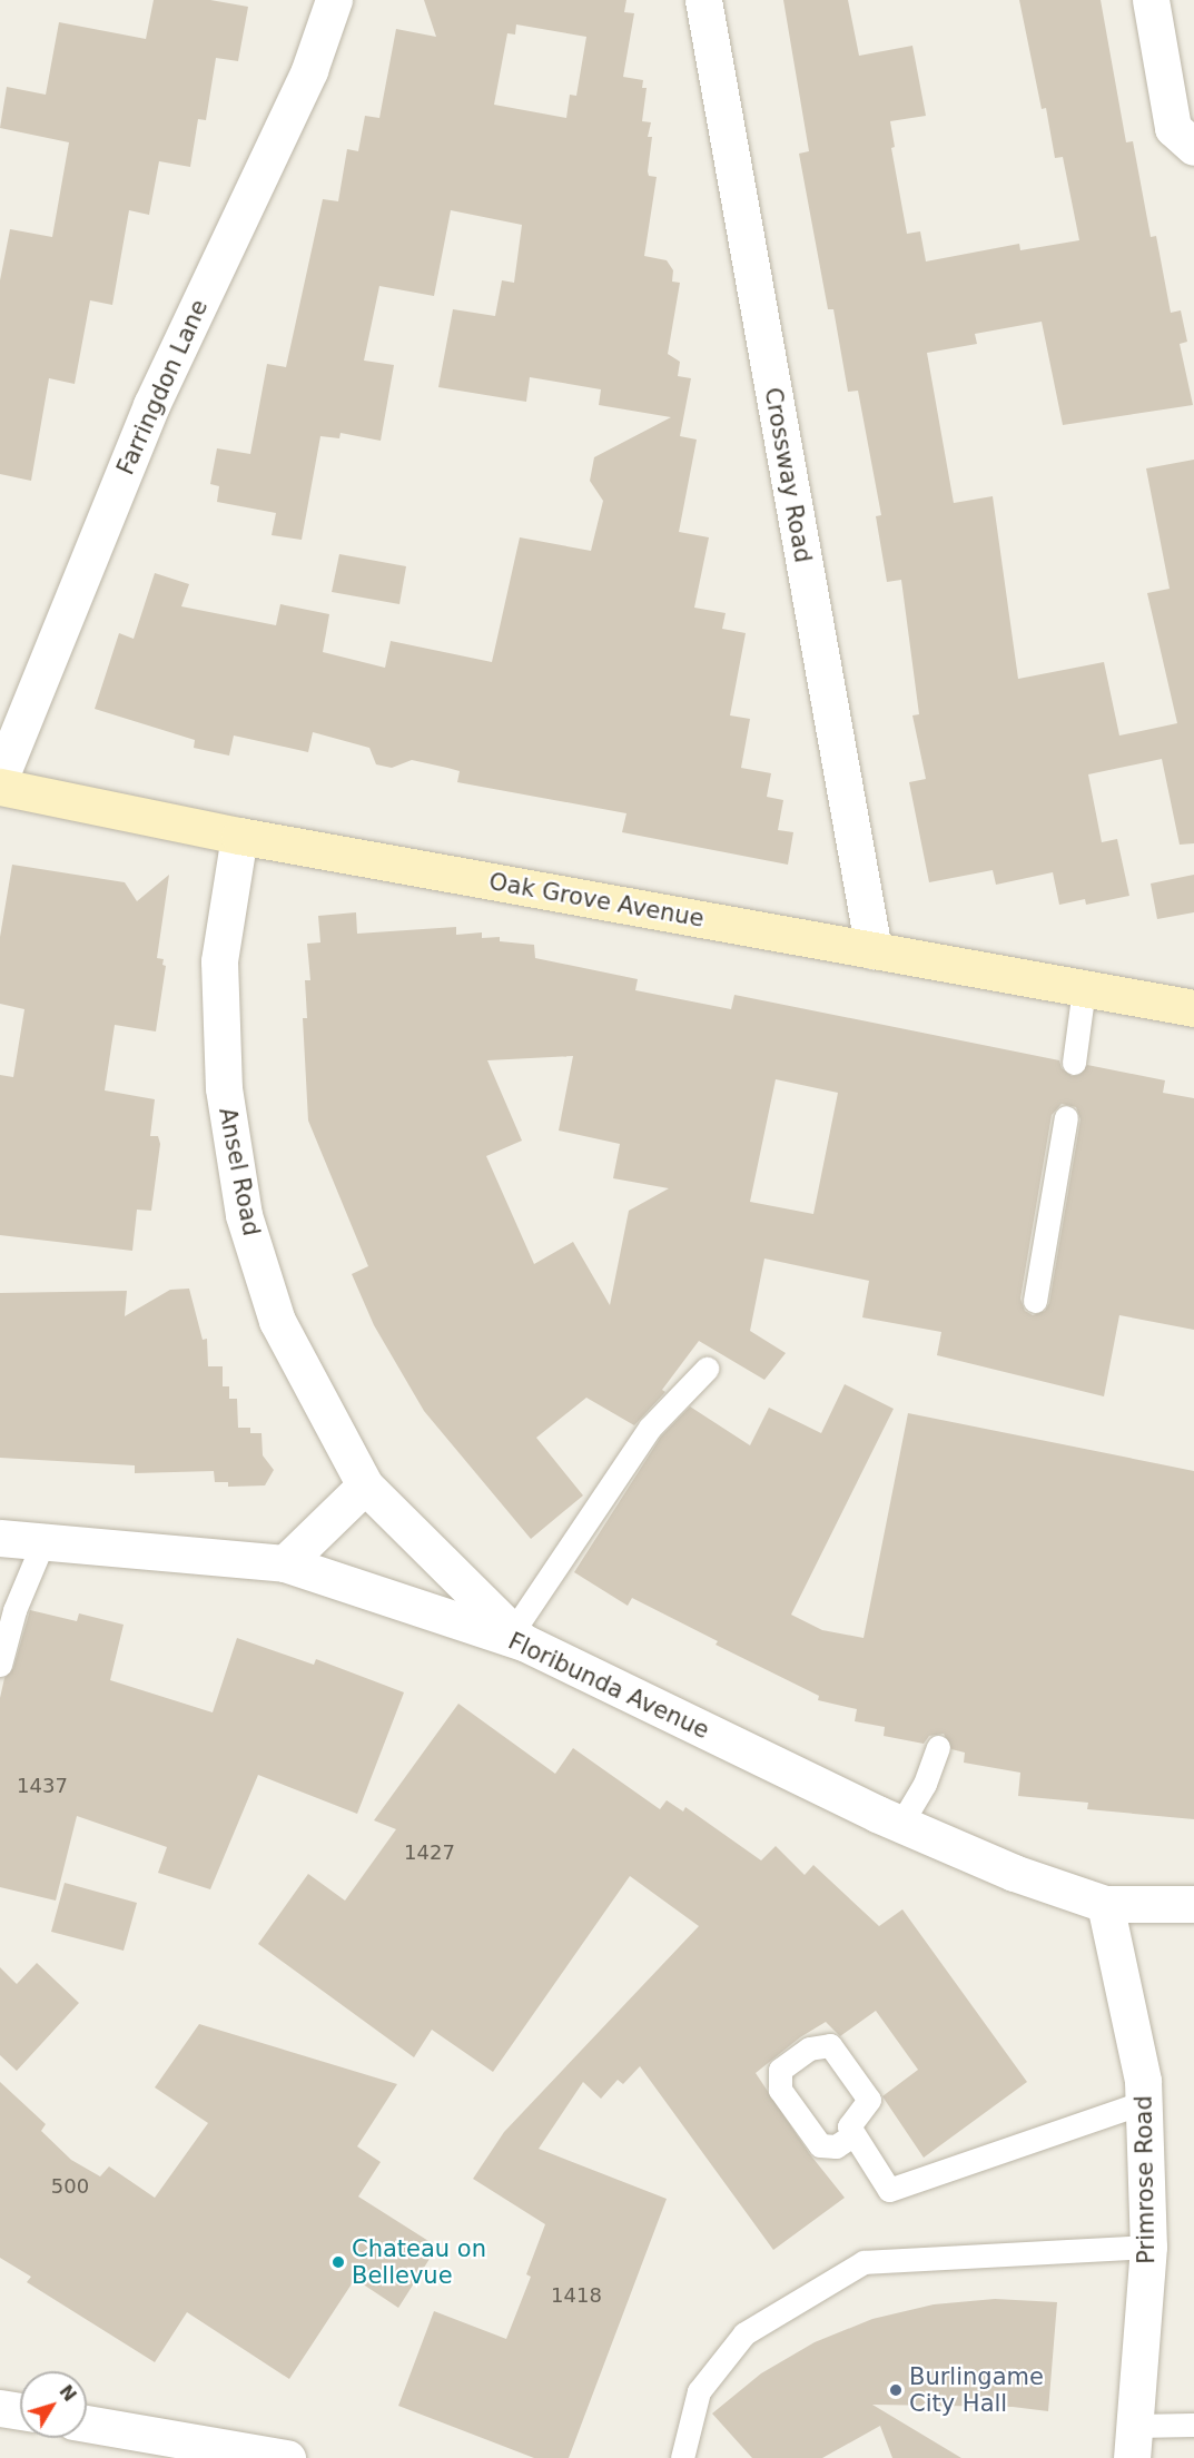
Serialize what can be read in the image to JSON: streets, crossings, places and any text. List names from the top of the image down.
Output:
{
  "streets": {
    "street": [
      "Farringdon Lane",
      "Crossway Road",
      "Oak Grove Avenue",
      "Ansel Road",
      "Floribunda Avenue",
      "Primrose Road"
    ]
  },
  "crossings": [
    ["Crossway Road", "Oak Grove Avenue"],
    ["Oak Grove Avenue", "Ansel Road"],
    ["Ansel Road", "Floribunda Avenue"],
    ["Floribunda Avenue", "Primrose Road"]
  ],
  "places": ["Chateau on Bellevue", "Burlingame City Hall"],
  "house_numbers": [
    "1437",
    "1427",
    "500",
    "1418"
  ],
  "north": "top right"
}
